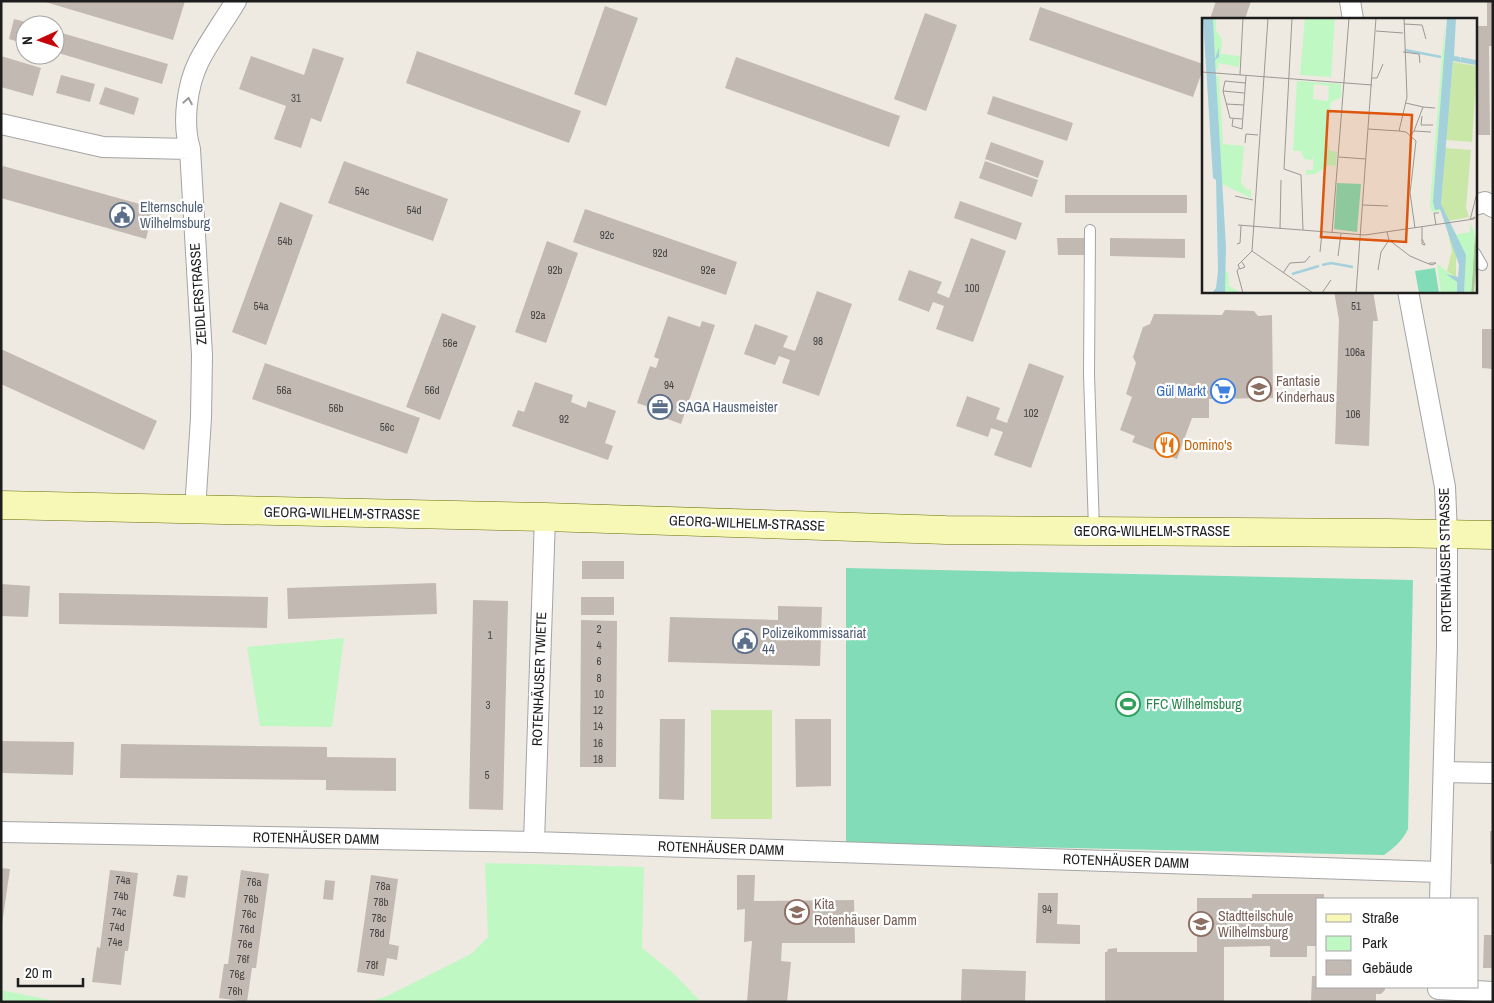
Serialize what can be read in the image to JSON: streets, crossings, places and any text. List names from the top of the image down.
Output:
{
  "streets": {
    "street": [
      "ZEIDLERSTRASSE",
      "GEORG-WILHELM-STRASSE",
      "ROTENHÄUSER STRASSE",
      "ROTENHÄUSER TWIETE",
      "ROTENHÄUSER DAMM"
    ]
  },
  "crossings": [
    ["ZEIDLERSTRASSE", "GEORG-WILHELM-STRASSE"],
    ["GEORG-WILHELM-STRASSE", "ROTENHÄUSER STRASSE"],
    ["GEORG-WILHELM-STRASSE", "ROTENHÄUSER TWIETE"],
    ["ROTENHÄUSER STRASSE", "ROTENHÄUSER DAMM"],
    ["ROTENHÄUSER TWIETE", "ROTENHÄUSER DAMM"]
  ],
  "places": {
    "public building": ["Elternschule Wilhelmsburg", "Polizeikommissariat 44"],
    "school or university": ["Fantasie Kinderhaus", "Kita Rotenhäuser Damm", "Stadtteilschule Wilhelmsburg"],
    "supermarket": ["Gül Markt"],
    "office": ["SAGA Hausmeister"],
    "restaurant": ["Domino's"],
    "sports": ["FFC Wilhelmsburg"]
  },
  "house_numbers": [
    "31",
    "54c",
    "54d",
    "92c",
    "54b",
    "92d",
    "92b",
    "92e",
    "100",
    "54a",
    "51",
    "92a",
    "98",
    "56e",
    "106a",
    "94",
    "56a",
    "56d",
    "56b",
    "102",
    "106",
    "92",
    "56c",
    "2",
    "1",
    "4",
    "6",
    "8",
    "10",
    "3",
    "12",
    "14",
    "16",
    "18",
    "5",
    "74a",
    "76a",
    "78a",
    "74b",
    "76b",
    "78b",
    "94",
    "74c",
    "76c",
    "78c",
    "74d",
    "76d",
    "78d",
    "74e",
    "76e",
    "76f",
    "78f",
    "76g",
    "76h"
  ],
  "legend": ["Straße", "Park", "Gebäude"],
  "scale_bar": "20 m",
  "north": "left"
}
